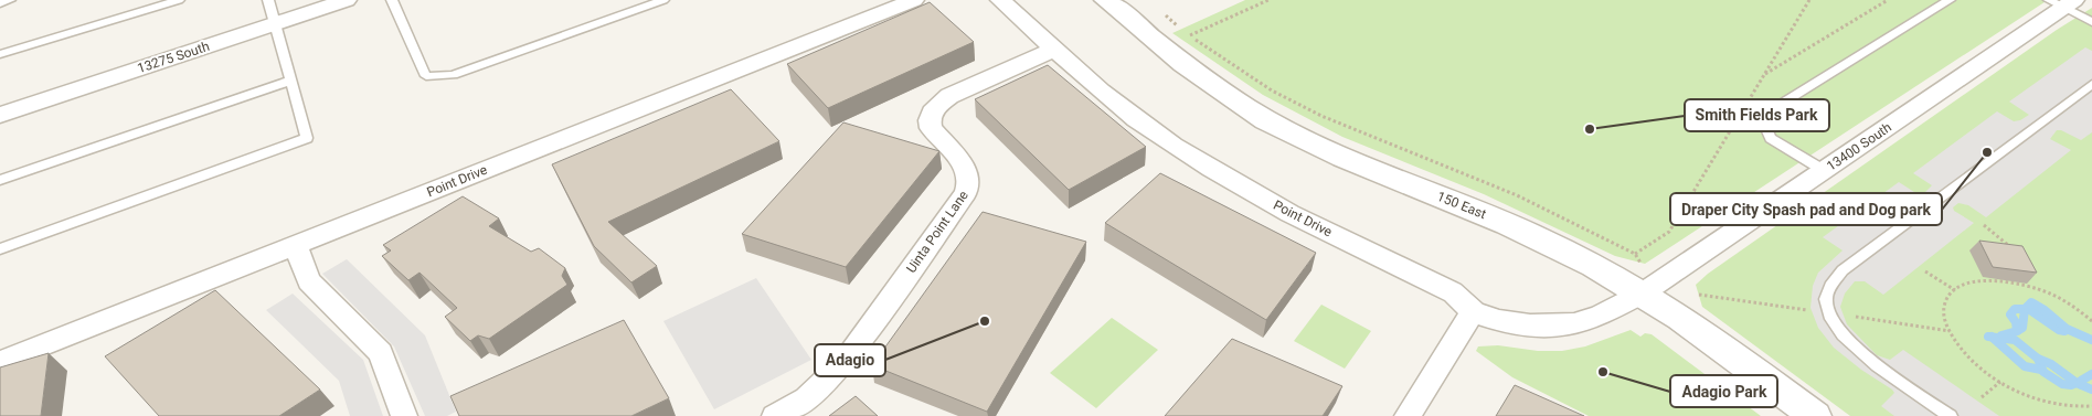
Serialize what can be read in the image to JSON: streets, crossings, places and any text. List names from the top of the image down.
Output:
{
  "streets": {
    "street": [
      "13275 South",
      "13400 South",
      "Point Drive",
      "150 East",
      "Uinta Point Lane"
    ]
  },
  "crossings": [
    ["13400 South", "Point Drive"],
    ["13400 South", "150 East"],
    ["Point Drive", "150 East"],
    ["Point Drive", "Uinta Point Lane"]
  ],
  "places": [
    "Smith Fields Park",
    "Draper City Spash pad and Dog park",
    "Adagio",
    "Adagio Park"
  ]
}
